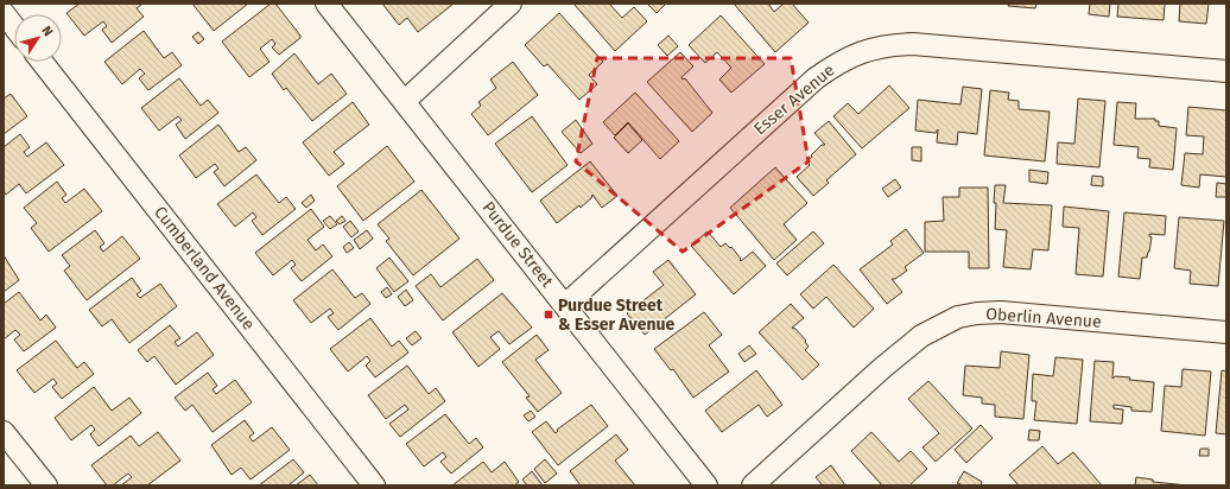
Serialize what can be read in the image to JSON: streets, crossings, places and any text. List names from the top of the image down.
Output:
{
  "streets": {
    "street": [
      "Esser Avenue",
      "Purdue Street",
      "Cumberland Avenue",
      "Oberlin Avenue"
    ]
  },
  "crossings": [
    ["Esser Avenue", "Purdue Street"]
  ],
  "places": {
    "transit": ["Purdue Street & Esser Avenue"]
  },
  "north": "top right"
}
